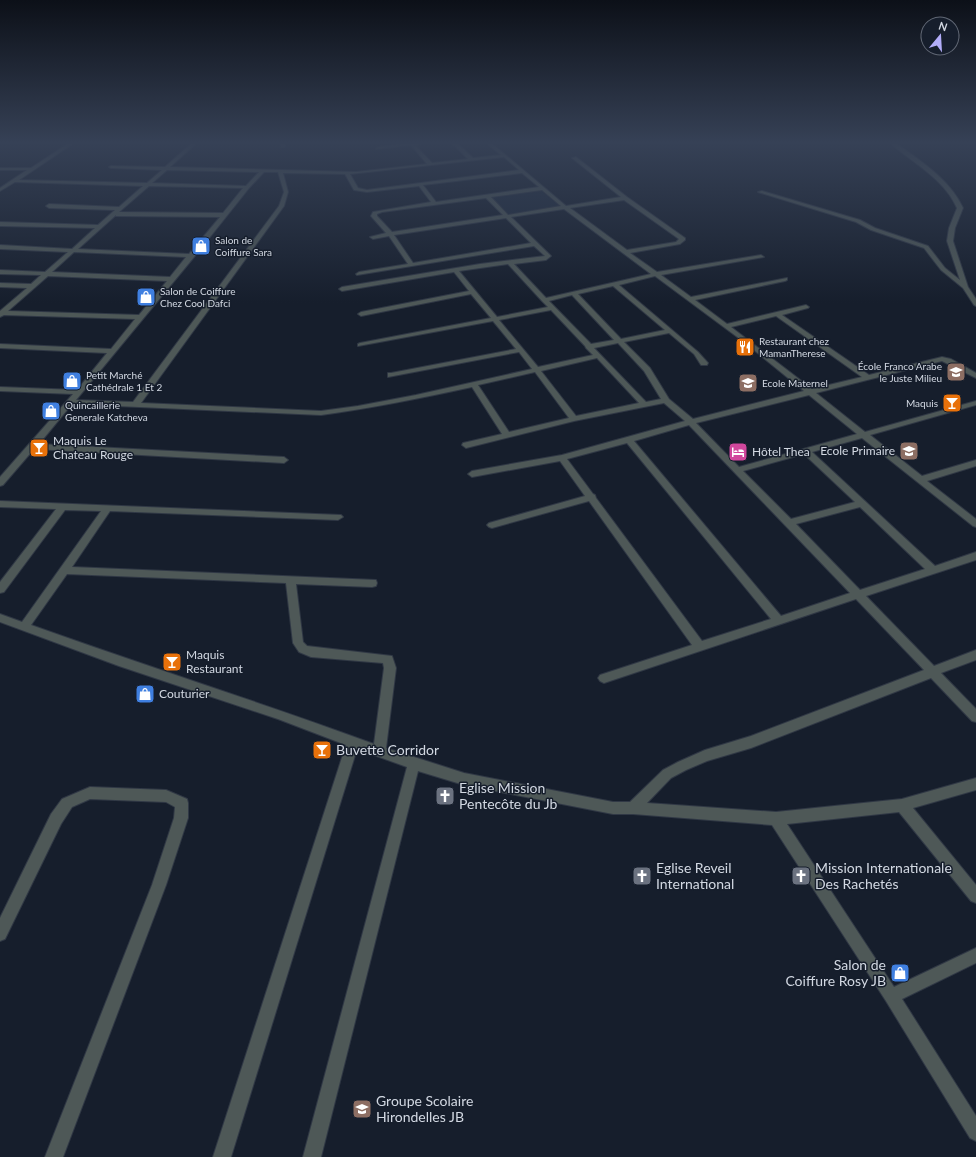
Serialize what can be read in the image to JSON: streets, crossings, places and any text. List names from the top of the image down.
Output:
{
  "places": {
    "shop": [
      "Salon de Coiffure Sara",
      "Salon de Coiffure Chez Cool Dafci",
      "Petit Marché Cathédrale 1 Et 2",
      "Quincaillerie Generale Katcheva",
      "Couturier",
      "Salon de Coiffure Rosy JB"
    ],
    "restaurant": ["Restaurant chez MamanTherese"],
    "school or university": [
      "École Franco Arabe le Juste Milieu",
      "Ecole Maternel",
      "Ecole Primaire",
      "Groupe Scolaire Hirondelles JB"
    ],
    "bar": [
      "Maquis",
      "Maquis Le Chateau Rouge",
      "Maquis Restaurant",
      "Buvette Corridor"
    ],
    "hotel": ["Hôtel Thea"],
    "church": ["Eglise Mission Pentecôte du Jb", "Eglise Reveil International", "Mission Internationale Des Rachetés"]
  },
  "north": "top"
}
